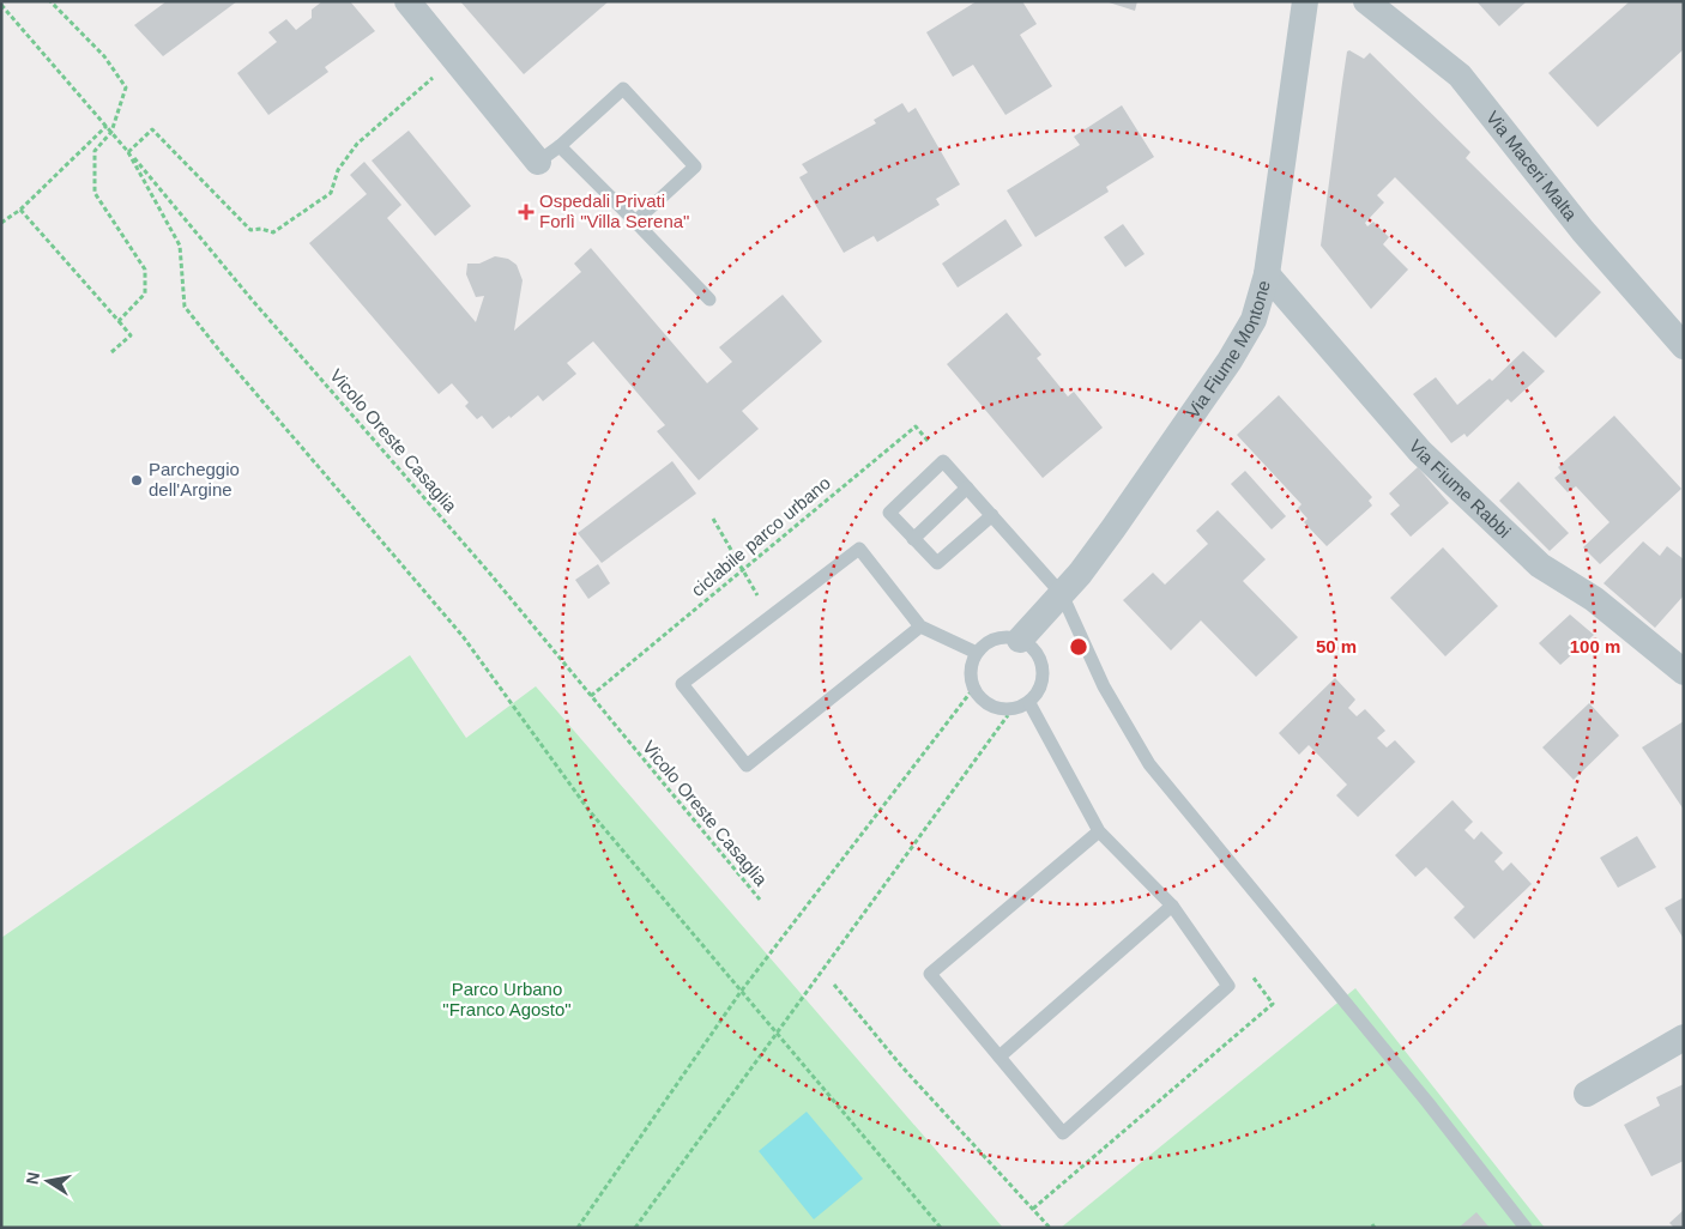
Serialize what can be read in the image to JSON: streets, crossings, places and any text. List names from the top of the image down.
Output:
{
  "streets": {
    "street": ["Via Maceri Malta", "Via Fiume Montone", "Via Fiume Rabbi"],
    "path": ["Vicolo Oreste Casaglia", "ciclabile parco urbano"]
  },
  "crossings": [
    ["Via Fiume Montone", "Via Fiume Rabbi"],
    ["Vicolo Oreste Casaglia", "ciclabile parco urbano"]
  ],
  "parks": ["Parco Urbano \"Franco Agosto\""],
  "places": {
    "health": ["Ospedali Privati Forlì \"Villa Serena\""],
    "other": ["Parcheggio dell'Argine"]
  },
  "north": "left",
  "rings": ["50 m", "100 m"]
}
